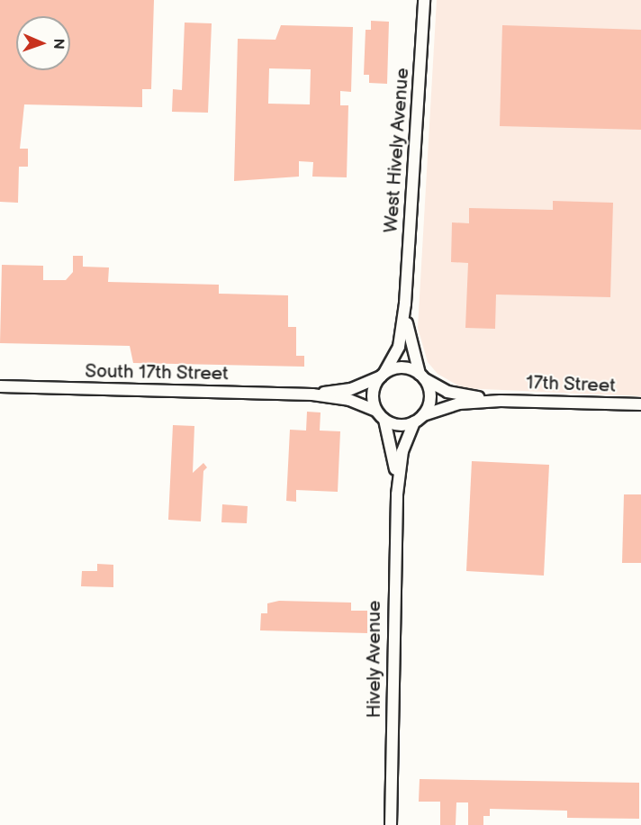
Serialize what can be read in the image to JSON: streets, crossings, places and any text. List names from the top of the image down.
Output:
{
  "streets": {
    "street": [
      "West Hively Avenue",
      "South 17th Street",
      "17th Street",
      "Hively Avenue"
    ]
  },
  "crossings": [
    ["17th Street", "Hively Avenue"]
  ],
  "north": "right"
}
